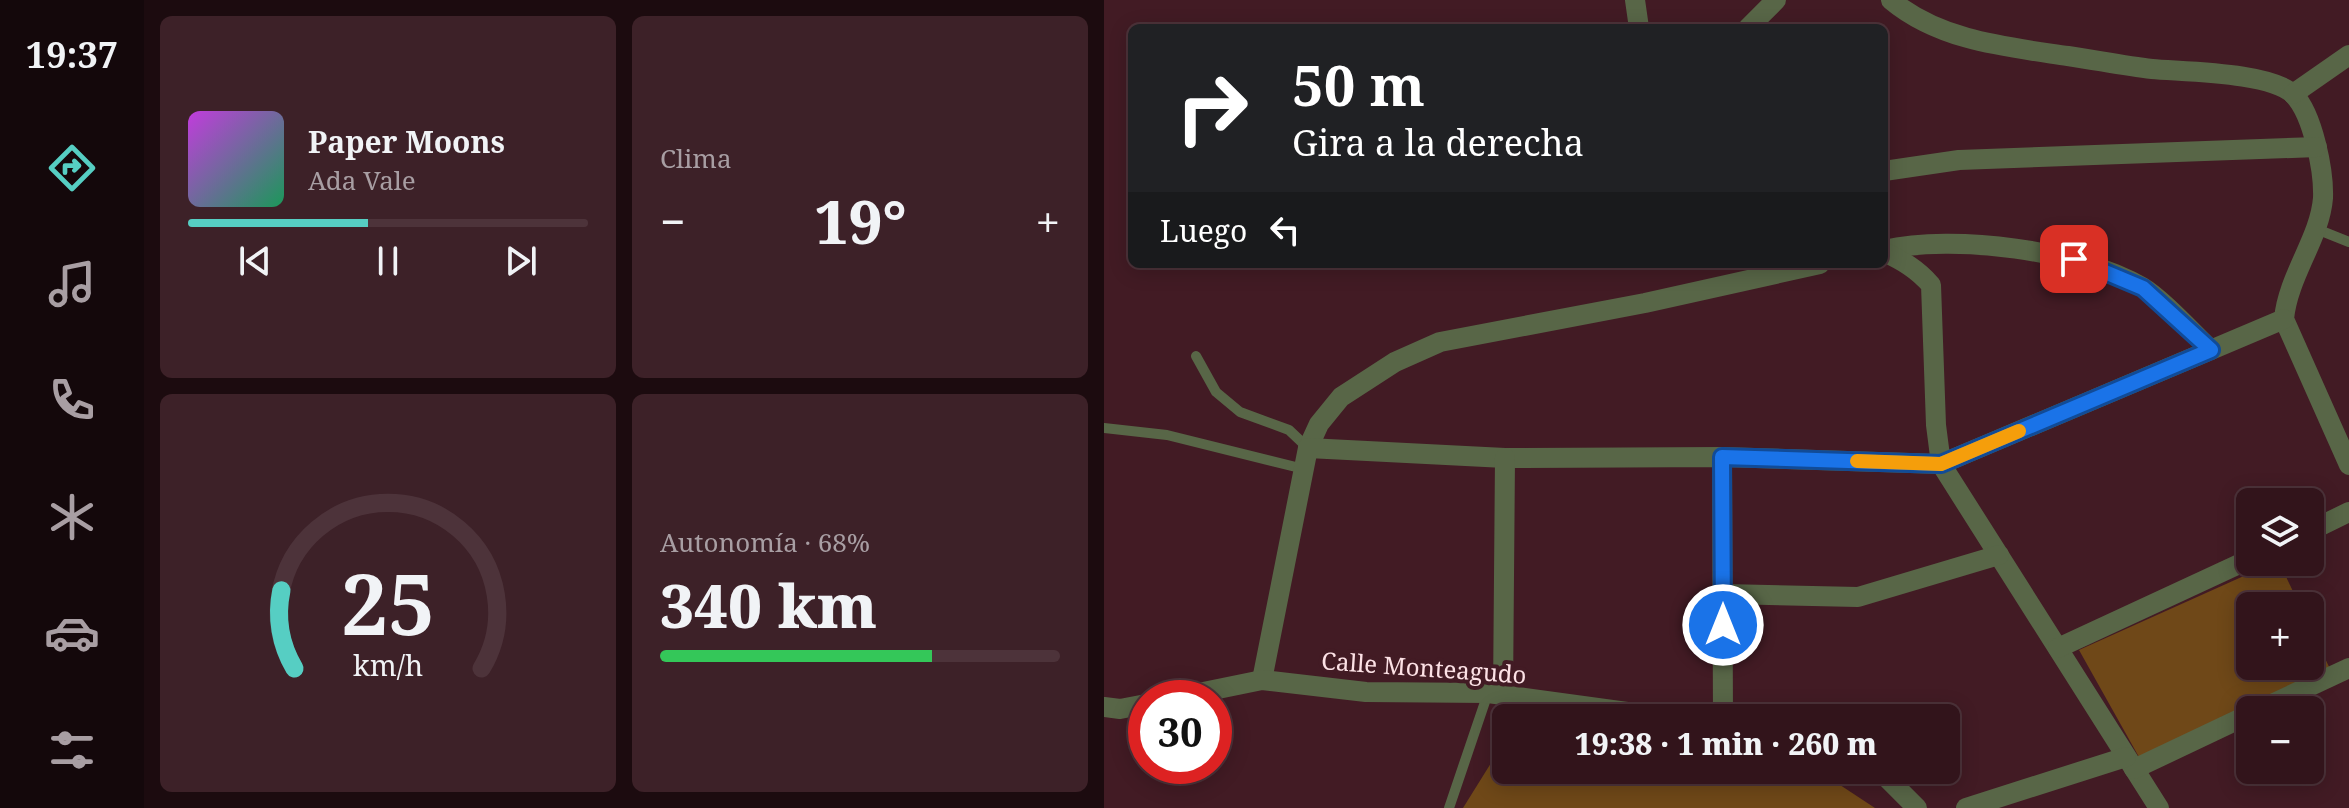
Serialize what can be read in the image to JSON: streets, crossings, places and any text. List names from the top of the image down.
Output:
{
  "streets": {
    "street": ["Calle Monteagudo"]
  },
  "page": {
    "tabs": "19:37",
    "tile": [
      "Clima",
      ["Autonomía · 68%", "340 km"]
    ],
    "turn": ["50 m", "Gira a la derecha"],
    "song": ["Paper Moons", "Ada Vale"],
    "heat": ["−", "19°", "+"],
    "then": "Luego",
    "map_buttons": ["+", "−"],
    "limit": "30",
    "trip": "19:38 · 1 min · 260 m",
    "gauge": ["25", "km/h"]
  }
}
